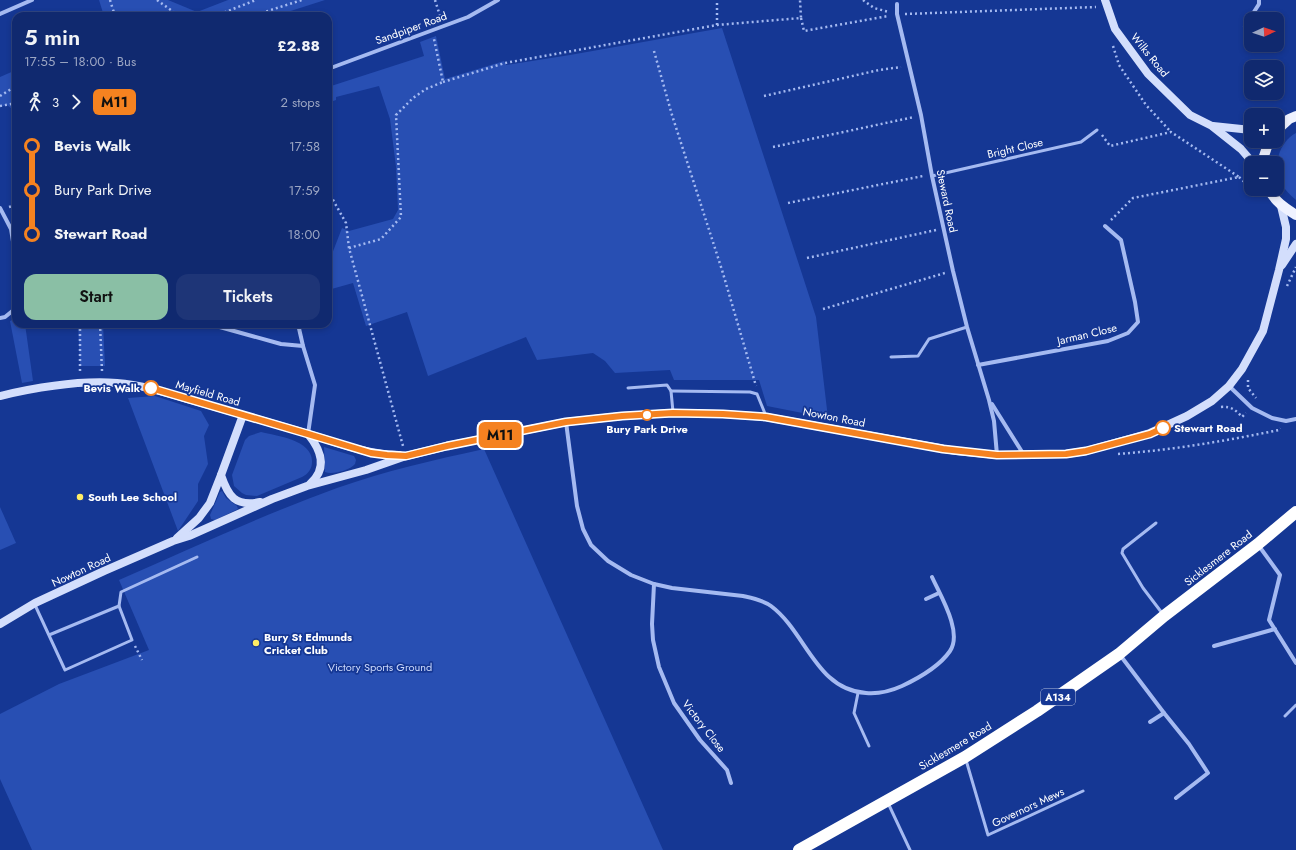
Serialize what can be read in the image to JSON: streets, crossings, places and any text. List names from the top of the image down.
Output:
{
  "streets": {
    "highway": ["Sicklesmere Road", "A134"],
    "street": [
      "Sandpiper Road",
      "Wilks Road",
      "Steward Road",
      "Jarman Close",
      "Mayfield Road",
      "Nowton Road",
      "Victory Close"
    ],
    "lane": ["Bright Close", "Governors Mews"]
  },
  "crossings": [
    ["Bright Close", "Steward Road"],
    ["Steward Road", "Jarman Close"],
    ["Steward Road", "Nowton Road"],
    ["Mayfield Road", "Nowton Road"],
    ["Sicklesmere Road", "Governors Mews"]
  ],
  "parks": ["Victory Sports Ground"],
  "places": [
    "Bevis Walk",
    "Bury Park Drive",
    "Stewart Road",
    "South Lee School",
    "Bury St Edmunds Cricket Club"
  ],
  "lines": ["bus line M11"],
  "north": "right",
  "page": {
    "on_map": "M11",
    "map_buttons": ["+", "−"],
    "heading": ["5 min", "17:55 – 18:00 · Bus", "£2.88"],
    "legs": ["3", "M11", "2 stops"],
    "list": [
      {
        "name": "Bevis Walk",
        "value": "17:58"
      },
      {
        "name": "Bury Park Drive",
        "value": "17:59"
      },
      {
        "name": "Stewart Road",
        "value": "18:00"
      }
    ],
    "buttons": ["Start", "Tickets"]
  }
}
